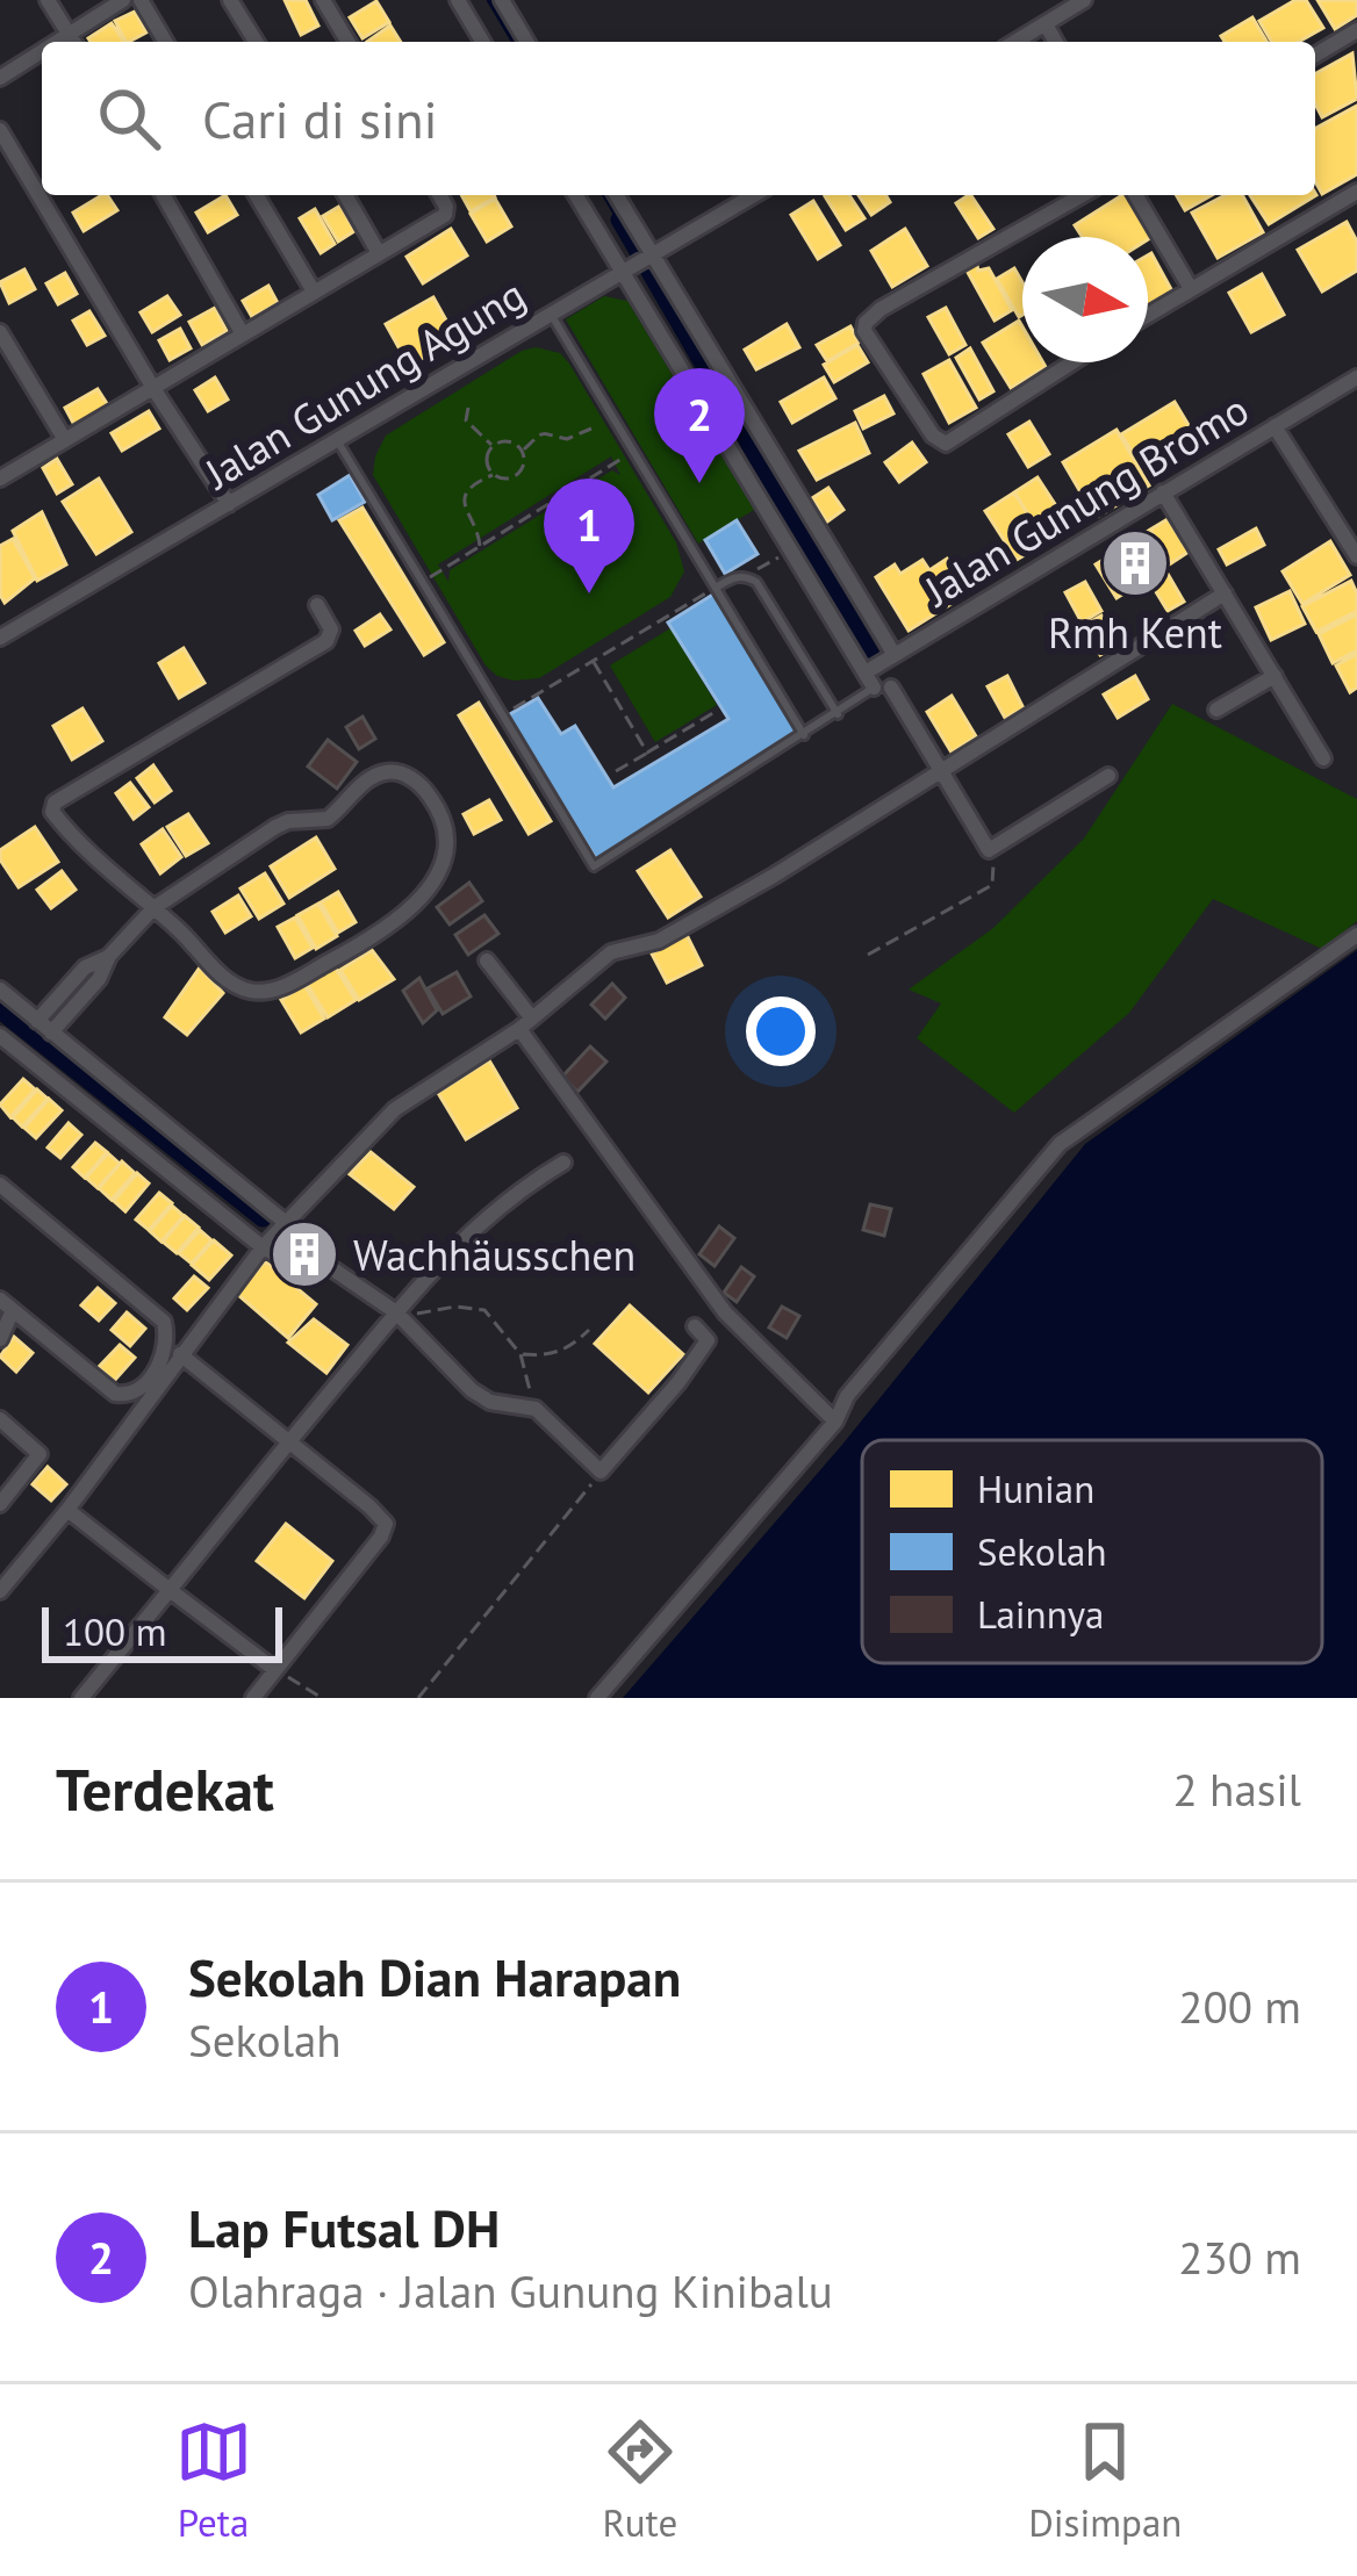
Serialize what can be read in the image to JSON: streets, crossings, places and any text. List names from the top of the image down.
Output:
{
  "streets": {
    "street": ["Jalan Gunung Agung", "Jalan Gunung Bromo"]
  },
  "places": {
    "building": ["Rmh Kent", "Wachhäusschen"]
  },
  "legend": ["Hunian", "Sekolah", "Lainnya"],
  "scale_bar": "100 m",
  "north": "right",
  "page": {
    "search": "Cari di sini",
    "pins": ["2", "1"],
    "scale": "100 m",
    "heading": ["Terdekat", "2 hasil"],
    "list": [
      {
        "mark": "1",
        "name": "Sekolah Dian Harapan",
        "note": "Sekolah",
        "value": "200 m"
      },
      {
        "mark": "2",
        "name": "Lap Futsal DH",
        "note": "Olahraga · Jalan Gunung Kinibalu",
        "value": "230 m"
      }
    ],
    "nav": ["Peta", "Rute", "Disimpan"]
  }
}
